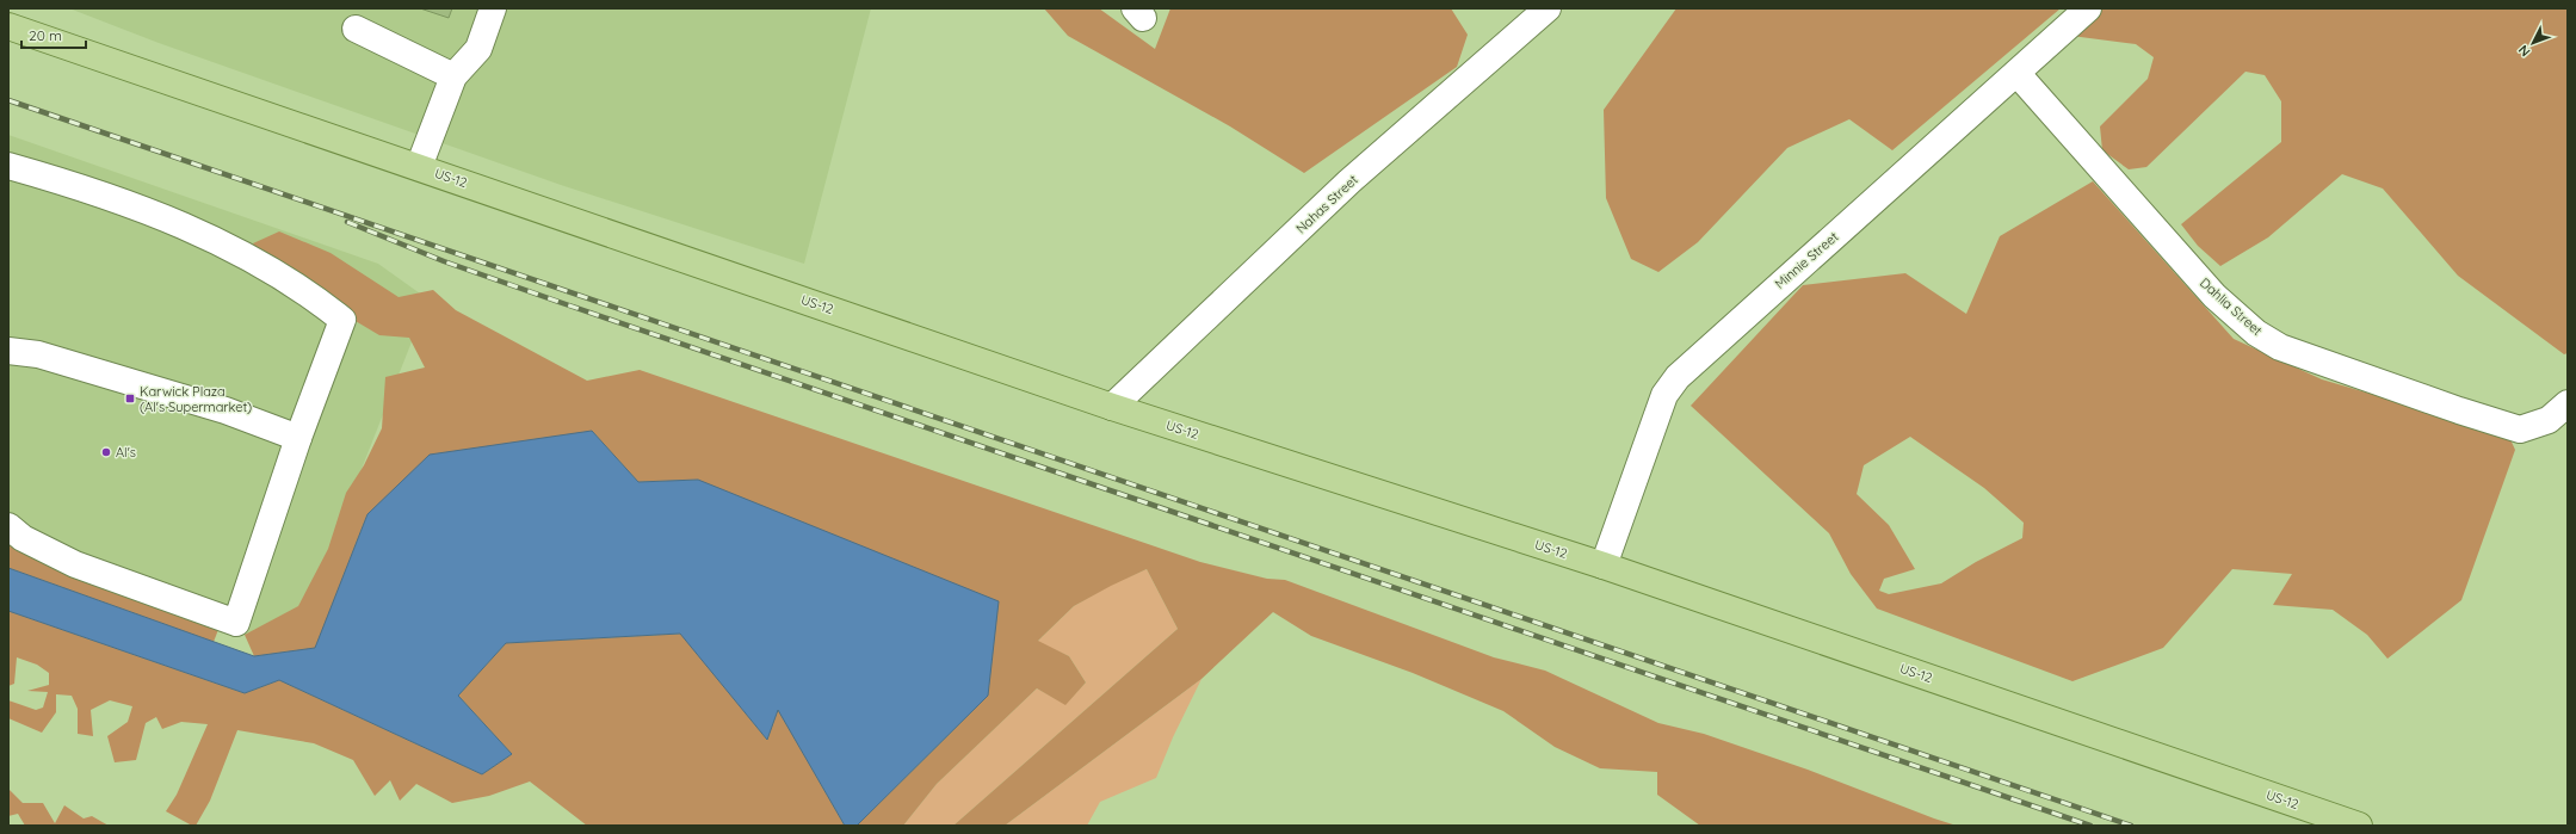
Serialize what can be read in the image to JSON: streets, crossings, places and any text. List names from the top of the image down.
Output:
{
  "streets": {
    "main road": ["US-12"],
    "street": ["Nahas Street", "Minnie Street", "Dahlia Street"]
  },
  "crossings": [
    ["US-12", "Nahas Street"],
    ["US-12", "Minnie Street"],
    ["Minnie Street", "Dahlia Street"]
  ],
  "places": {
    "transit": ["Karwick Plaza (Al's Supermarket)"],
    "other": ["Al's"]
  },
  "scale_bar": "20 m",
  "north": "bottom left"
}
